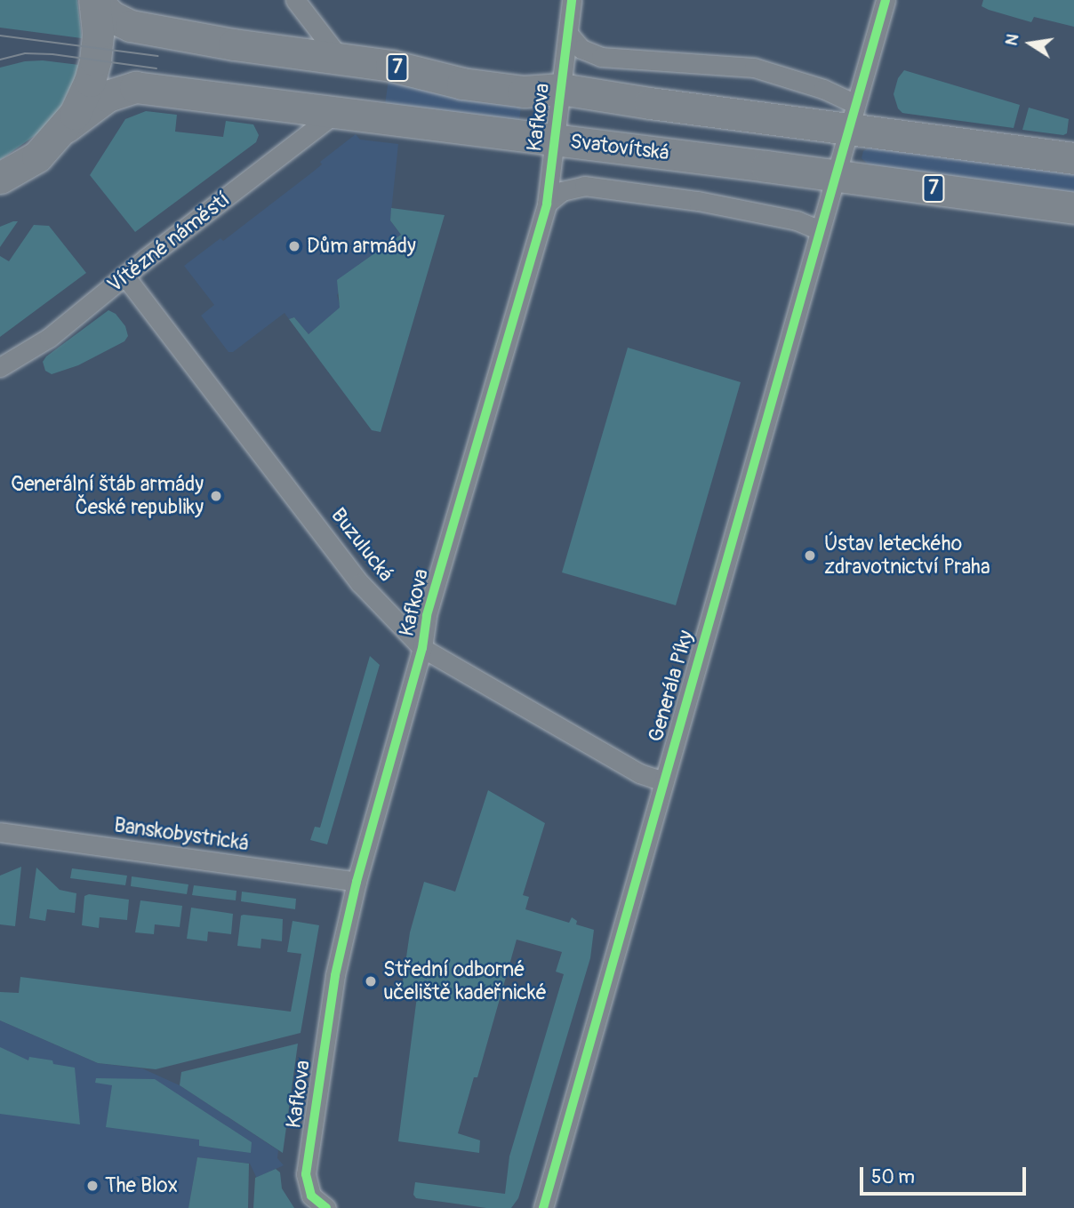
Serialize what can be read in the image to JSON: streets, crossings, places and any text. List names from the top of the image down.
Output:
{
  "streets": {
    "main road": ["7", "Svatovítská"],
    "street": [
      "Kafkova",
      "Vítězné náměstí",
      "Buzulucká",
      "Generála Píky",
      "Banskobystrická"
    ]
  },
  "crossings": [
    ["7", "Kafkova"],
    ["7", "Svatovítská"],
    ["7", "Generála Píky"],
    ["Kafkova", "Svatovítská"],
    ["Kafkova", "Buzulucká"],
    ["Kafkova", "Banskobystrická"],
    ["Svatovítská", "Vítězné náměstí"],
    ["Svatovítská", "Generála Píky"],
    ["Vítězné náměstí", "Buzulucká"],
    ["Buzulucká", "Generála Píky"]
  ],
  "places": [
    "Dům armády",
    "Generální štáb armády České republiky",
    "Ústav leteckého zdravotnictví Praha",
    "Střední odborné učeliště kadeřnické",
    "The Blox"
  ],
  "scale_bar": "50 m",
  "north": "left"
}
